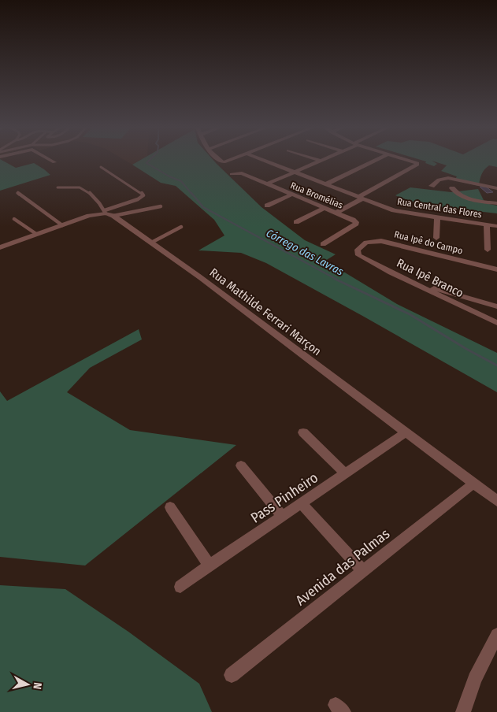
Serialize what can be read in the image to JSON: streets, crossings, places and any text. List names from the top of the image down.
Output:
{
  "streets": {
    "street": [
      "Rua Bromélias",
      "Rua Central das Flores",
      "Rua Ipê do Campo",
      "Rua Ipê Branco",
      "Rua Mathilde Ferrari Marçon",
      "Pass Pinheiro",
      "Avenida das Palmas"
    ]
  },
  "crossings": [
    ["Rua Ipê do Campo", "Rua Ipê Branco"],
    ["Rua Mathilde Ferrari Marçon", "Pass Pinheiro"],
    ["Rua Mathilde Ferrari Marçon", "Avenida das Palmas"]
  ],
  "water": ["Córrego das Lavras"],
  "north": "right"
}
